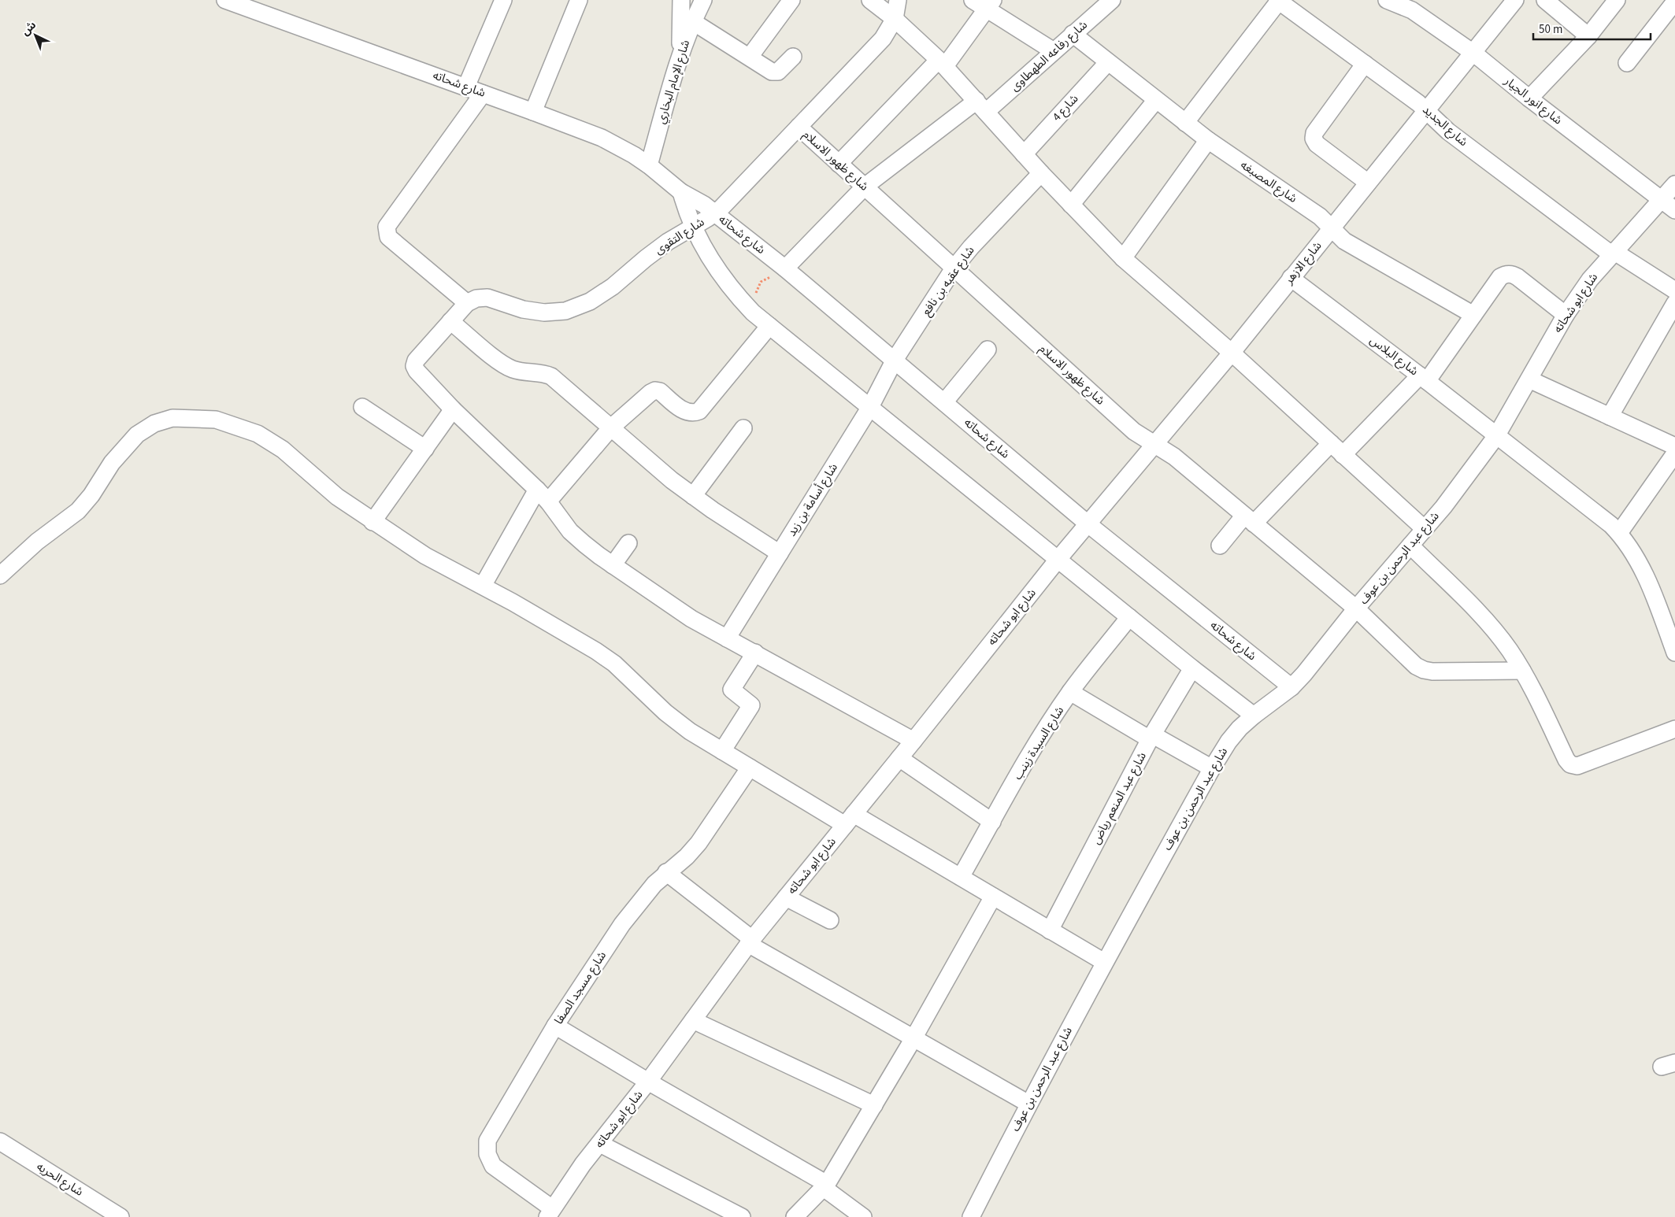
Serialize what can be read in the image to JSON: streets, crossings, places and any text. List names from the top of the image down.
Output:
{
  "streets": {
    "street": [
      "شارع رفاعه الطهطاوى",
      "شارع الإمام البخاري",
      "شارع شحاته",
      "شارع انور الجيار",
      "شارع 4",
      "شارع الجديد",
      "شارع ظهور الاسلام",
      "شارع المصبغه",
      "شارع التقوى",
      "شارع الازهر",
      "شارع عقبه بن نافع",
      "شارع ابو شحاته",
      "شارع البلاس",
      "شارع أسامة بن زيد",
      "شارع عبد الرحمن بن عوف",
      "شارع السيدة زينب",
      "شارع عبد المنعم رياض",
      "شارع مسجد الصفا",
      "شارع الحريه"
    ]
  },
  "crossings": [
    ["شارع رفاعه الطهطاوى", "شارع شحاته"],
    ["شارع رفاعه الطهطاوى", "شارع ظهور الاسلام"],
    ["شارع رفاعه الطهطاوى", "شارع المصبغه"],
    ["شارع الإمام البخاري", "شارع شحاته"],
    ["شارع شحاته", "شارع التقوى"],
    ["شارع شحاته", "شارع الازهر"],
    ["شارع شحاته", "شارع عقبه بن نافع"],
    ["شارع شحاته", "شارع ابو شحاته"],
    ["شارع شحاته", "شارع أسامة بن زيد"],
    ["شارع شحاته", "شارع عبد الرحمن بن عوف"],
    ["شارع انور الجيار", "شارع الازهر"],
    ["شارع انور الجيار", "شارع ابو شحاته"],
    ["شارع 4", "شارع المصبغه"],
    ["شارع الجديد", "شارع الازهر"],
    ["شارع الجديد", "شارع ابو شحاته"],
    ["شارع ظهور الاسلام", "شارع التقوى"],
    ["شارع ظهور الاسلام", "شارع الازهر"],
    ["شارع ظهور الاسلام", "شارع عقبه بن نافع"],
    ["شارع ظهور الاسلام", "شارع عبد الرحمن بن عوف"],
    ["شارع المصبغه", "شارع الازهر"],
    ["شارع الازهر", "شارع ابو شحاته"],
    ["شارع الازهر", "شارع البلاس"],
    ["شارع عقبه بن نافع", "شارع أسامة بن زيد"],
    ["شارع ابو شحاته", "شارع البلاس"],
    ["شارع ابو شحاته", "شارع عبد الرحمن بن عوف"],
    ["شارع ابو شحاته", "شارع مسجد الصفا"],
    ["شارع البلاس", "شارع عبد الرحمن بن عوف"]
  ],
  "scale_bar": "50 m",
  "north": "top left"
}
